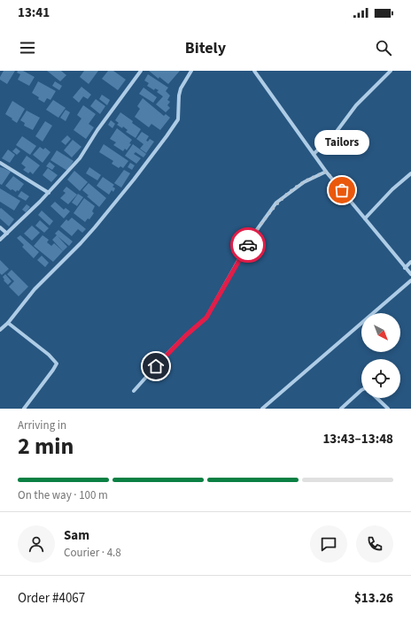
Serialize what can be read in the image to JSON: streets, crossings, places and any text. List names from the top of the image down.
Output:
{
  "places": ["Tailors"],
  "north": "bottom right",
  "page": {
    "status": "13:41",
    "header": "Bitely",
    "bubble": "Tailors",
    "heading": ["2 min", "Arriving in", "13:43–13:48"],
    "panel": [
      "Sam",
      "Courier · 4.8",
      "Order #4067",
      "$13.26"
    ],
    "bar": "On the way · 100 m"
  }
}
